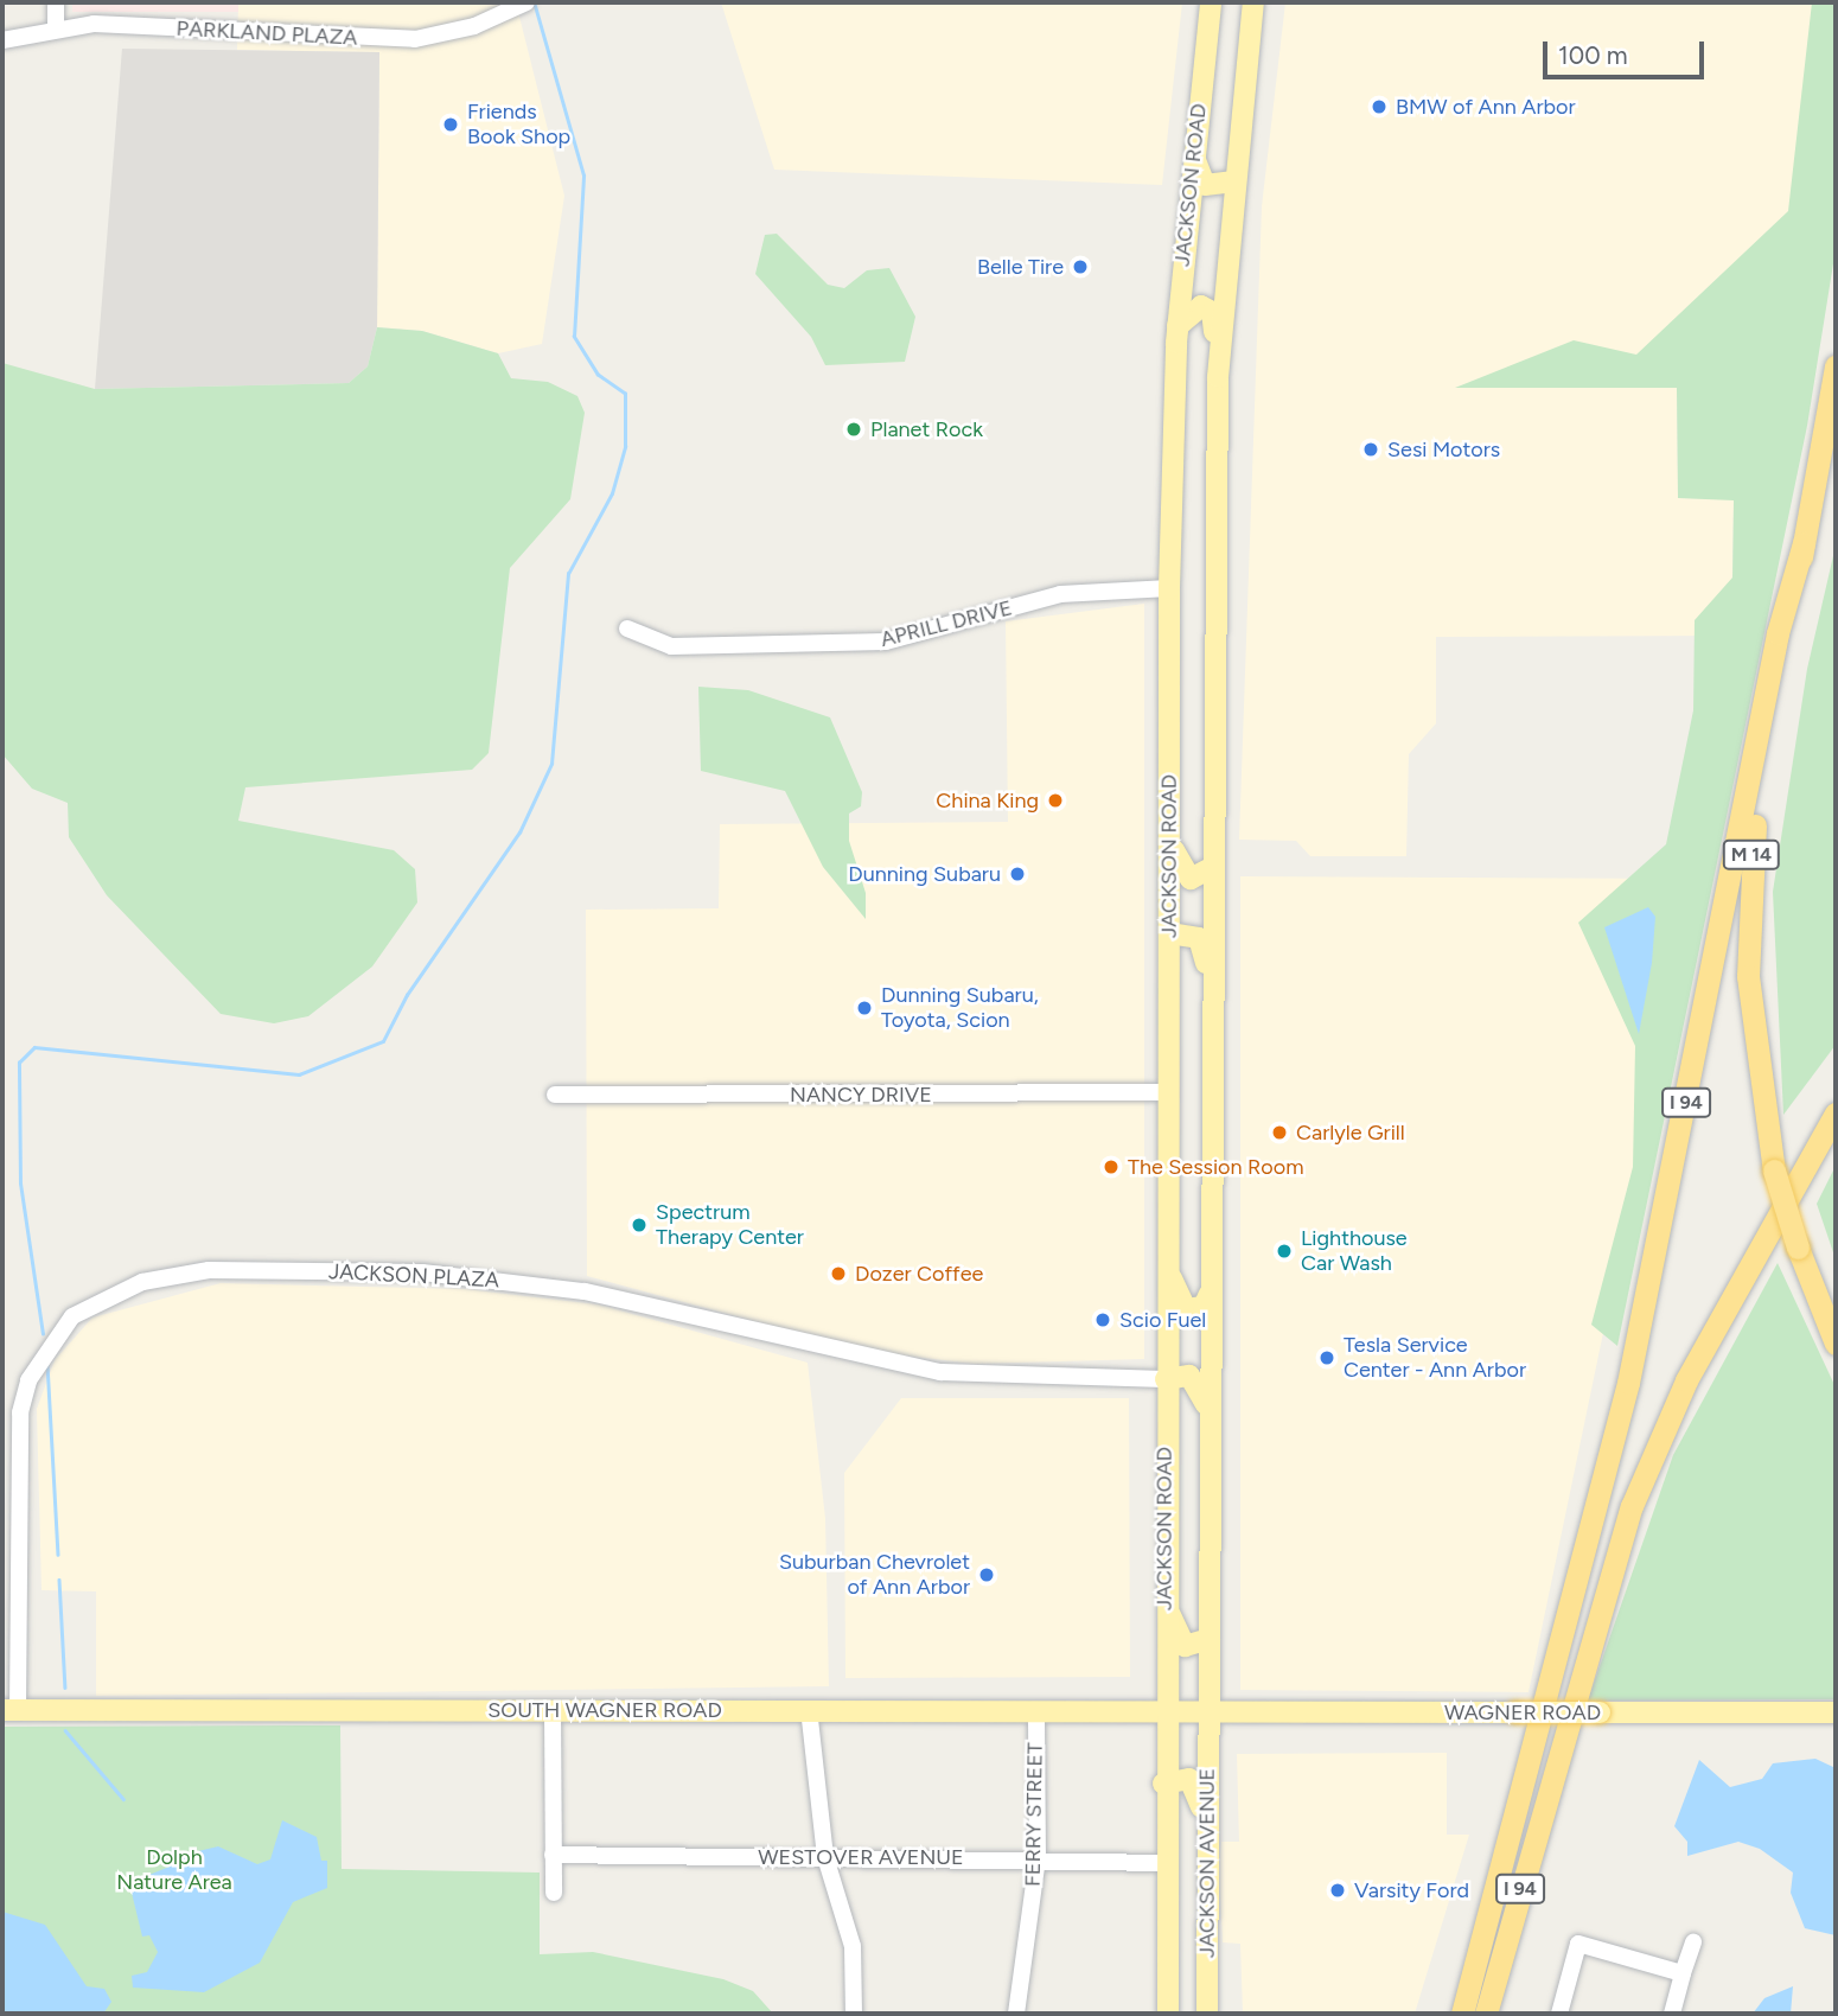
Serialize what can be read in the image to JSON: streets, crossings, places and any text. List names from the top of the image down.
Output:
{
  "streets": {
    "highway": ["M 14", "I 94"],
    "main road": [
      "JACKSON ROAD",
      "SOUTH WAGNER ROAD",
      "WAGNER ROAD",
      "JACKSON AVENUE"
    ],
    "street": [
      "PARKLAND PLAZA",
      "APRILL DRIVE",
      "NANCY DRIVE",
      "JACKSON PLAZA",
      "FERRY STREET",
      "WESTOVER AVENUE"
    ]
  },
  "crossings": [
    ["JACKSON ROAD", "APRILL DRIVE"],
    ["JACKSON ROAD", "NANCY DRIVE"],
    ["JACKSON ROAD", "JACKSON PLAZA"],
    ["JACKSON ROAD", "SOUTH WAGNER ROAD"],
    ["JACKSON ROAD", "WAGNER ROAD"],
    ["JACKSON ROAD", "JACKSON AVENUE"],
    ["M 14", "I 94"],
    ["JACKSON PLAZA", "SOUTH WAGNER ROAD"],
    ["SOUTH WAGNER ROAD", "WAGNER ROAD"],
    ["SOUTH WAGNER ROAD", "FERRY STREET"],
    ["SOUTH WAGNER ROAD", "JACKSON AVENUE"],
    ["WAGNER ROAD", "JACKSON AVENUE"],
    ["FERRY STREET", "WESTOVER AVENUE"],
    ["WESTOVER AVENUE", "JACKSON AVENUE"]
  ],
  "parks": ["Dolph Nature Area"],
  "places": [
    "BMW of Ann Arbor",
    "Friends Book Shop",
    "Belle Tire",
    "Planet Rock",
    "Sesi Motors",
    "China King",
    "Dunning Subaru",
    "Dunning Subaru, Toyota, Scion",
    "Carlyle Grill",
    "The Session Room",
    "Spectrum Therapy Center",
    "Lighthouse Car Wash",
    "Dozer Coffee",
    "Scio Fuel",
    "Tesla Service Center - Ann Arbor",
    "Suburban Chevrolet of Ann Arbor",
    "Varsity Ford"
  ],
  "scale_bar": "100 m"
}
